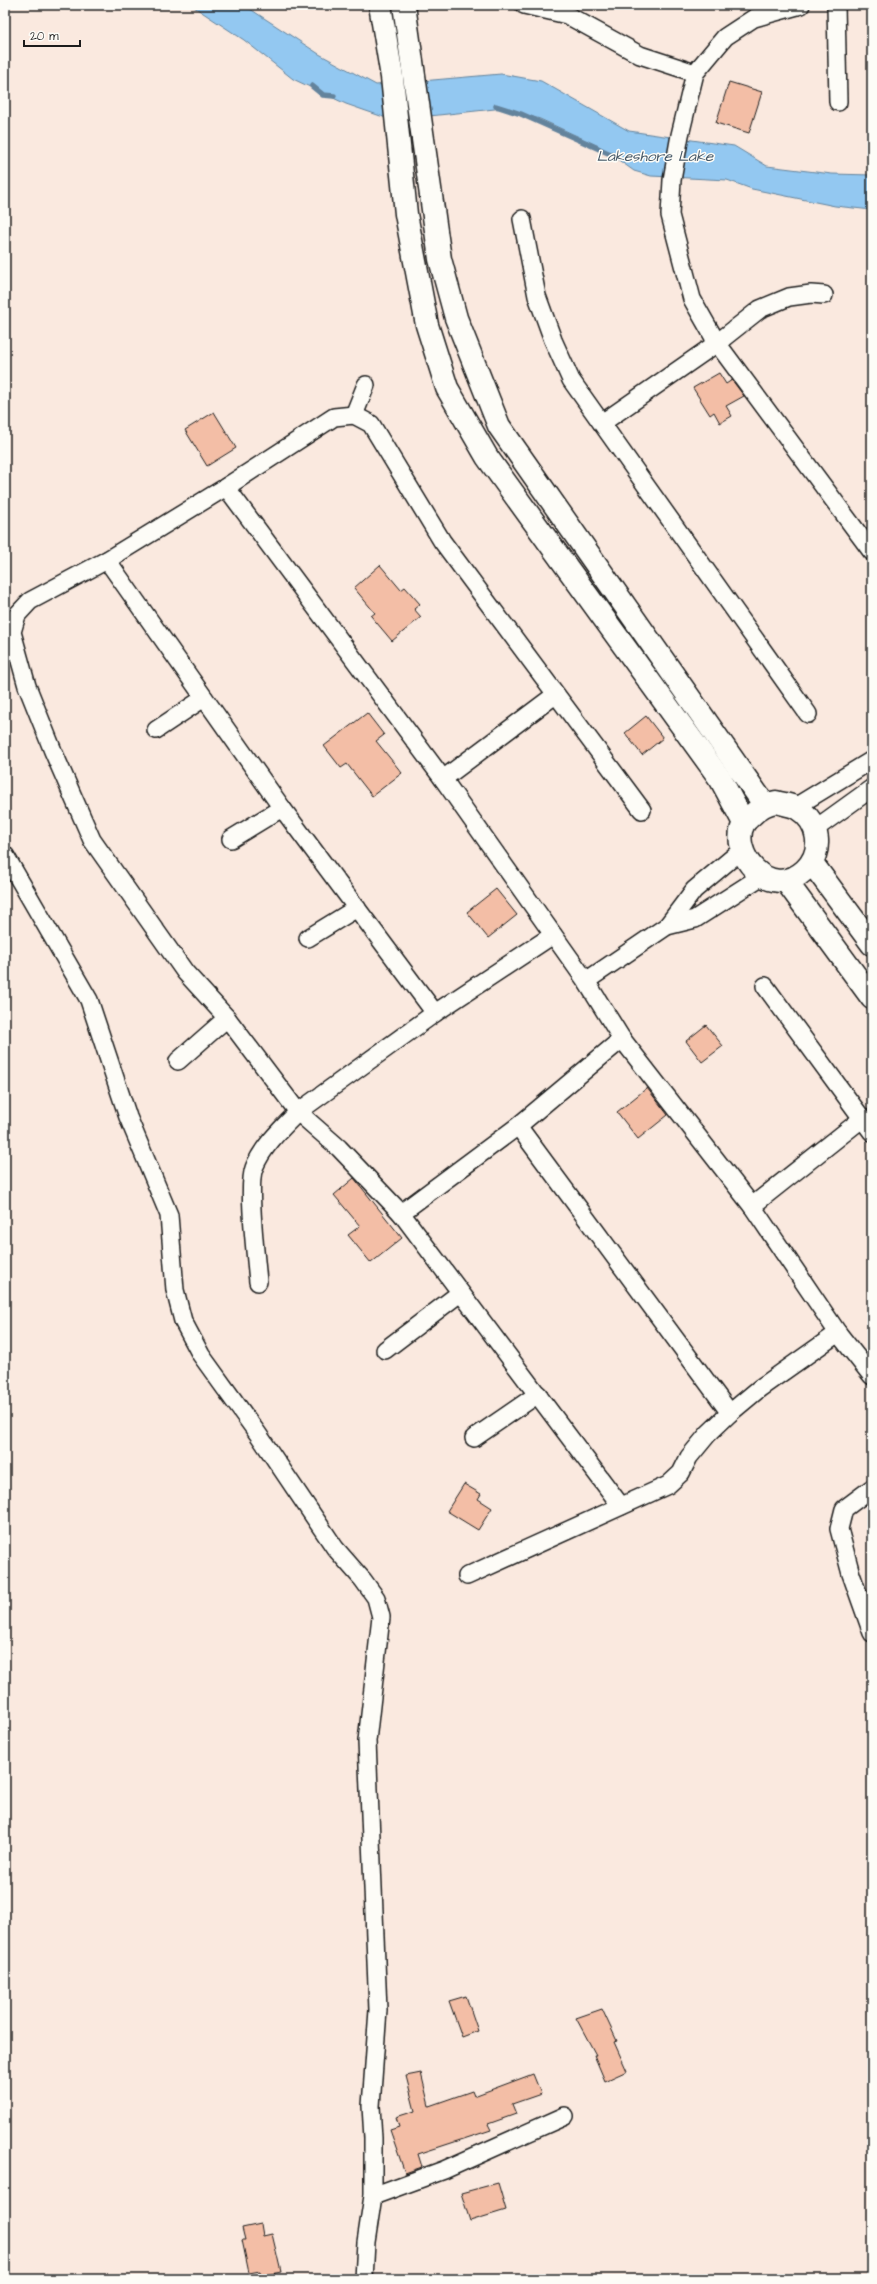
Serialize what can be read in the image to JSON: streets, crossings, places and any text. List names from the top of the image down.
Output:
{
  "water": ["Lakeshore Lake"],
  "scale_bar": "20 m"
}
